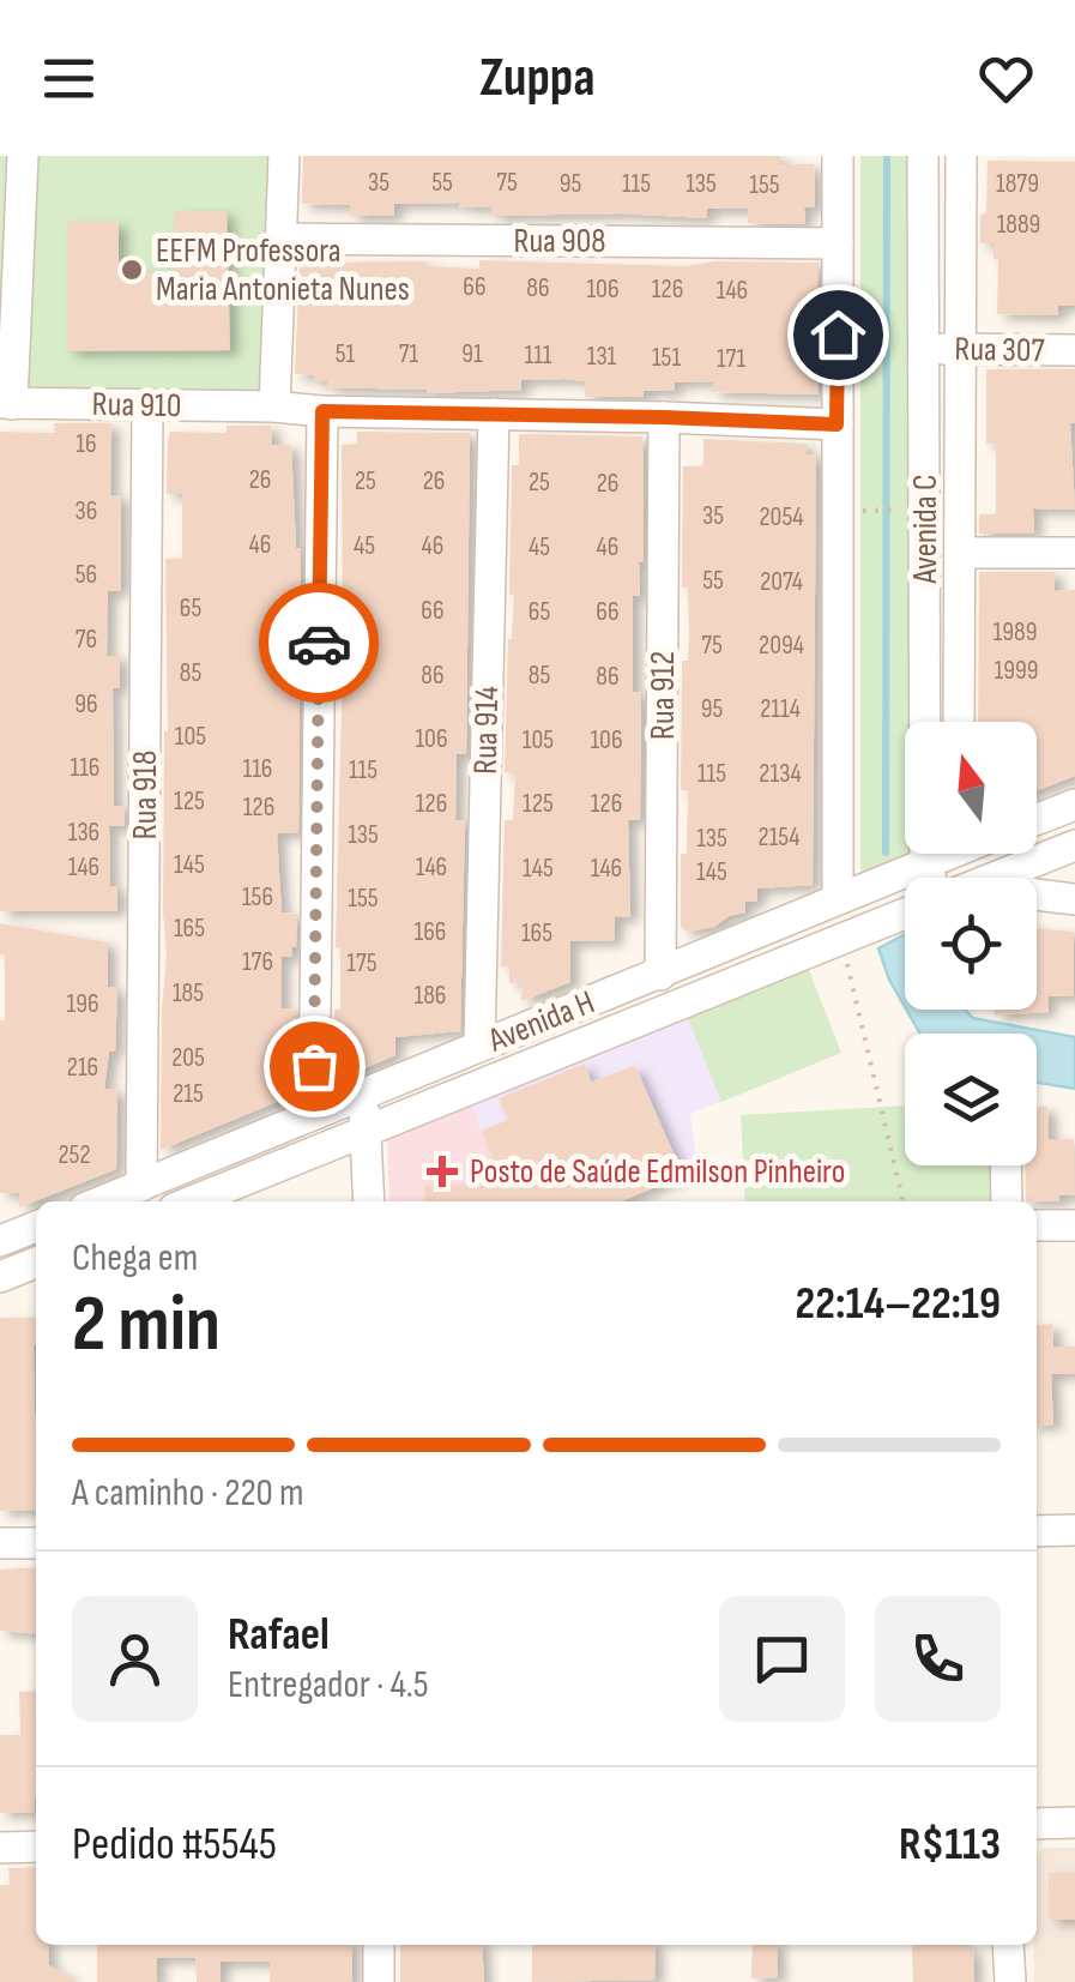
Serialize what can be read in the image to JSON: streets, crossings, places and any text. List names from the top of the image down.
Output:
{
  "streets": {
    "street": [
      "Rua 908",
      "Rua 307",
      "Rua 910",
      "Avenida C",
      "Rua 912",
      "Rua 914",
      "Rua 918",
      "Avenida H"
    ]
  },
  "crossings": [
    ["Rua 307", "Avenida C"],
    ["Rua 910", "Rua 912"],
    ["Rua 910", "Rua 914"],
    ["Rua 910", "Rua 918"],
    ["Avenida C", "Avenida H"],
    ["Rua 912", "Avenida H"],
    ["Rua 914", "Avenida H"],
    ["Rua 918", "Avenida H"]
  ],
  "places": {
    "other": ["EEFM Professora Maria Antonieta Nunes"],
    "health": ["Posto de Saúde Edmilson Pinheiro"]
  },
  "house_numbers": [
    "35",
    "55",
    "75",
    "95",
    "115",
    "135",
    "1879",
    "155",
    "1889",
    "66",
    "86",
    "106",
    "126",
    "146",
    "51",
    "71",
    "91",
    "111",
    "131",
    "151",
    "171",
    "16",
    "26",
    "25",
    "26",
    "25",
    "26",
    "36",
    "35",
    "2054",
    "46",
    "45",
    "46",
    "45",
    "46",
    "56",
    "55",
    "2074",
    "65",
    "66",
    "65",
    "66",
    "1989",
    "76",
    "75",
    "2094",
    "1999",
    "85",
    "86",
    "85",
    "86",
    "96",
    "95",
    "2114",
    "105",
    "106",
    "105",
    "106",
    "116",
    "116",
    "115",
    "115",
    "2134",
    "125",
    "126",
    "125",
    "126",
    "126",
    "136",
    "135",
    "2154",
    "135",
    "145",
    "146",
    "146",
    "145",
    "146",
    "145",
    "156",
    "155",
    "165",
    "166",
    "165",
    "176",
    "175",
    "185",
    "186",
    "196",
    "205",
    "216",
    "215",
    "252"
  ],
  "north": "top",
  "page": {
    "header": "Zuppa",
    "heading": ["2 min", "Chega em", "22:14–22:19"],
    "panel": [
      "Rafael",
      "Entregador · 4.5",
      "Pedido #5545",
      "R$113"
    ],
    "bar": "A caminho · 220 m"
  }
}
